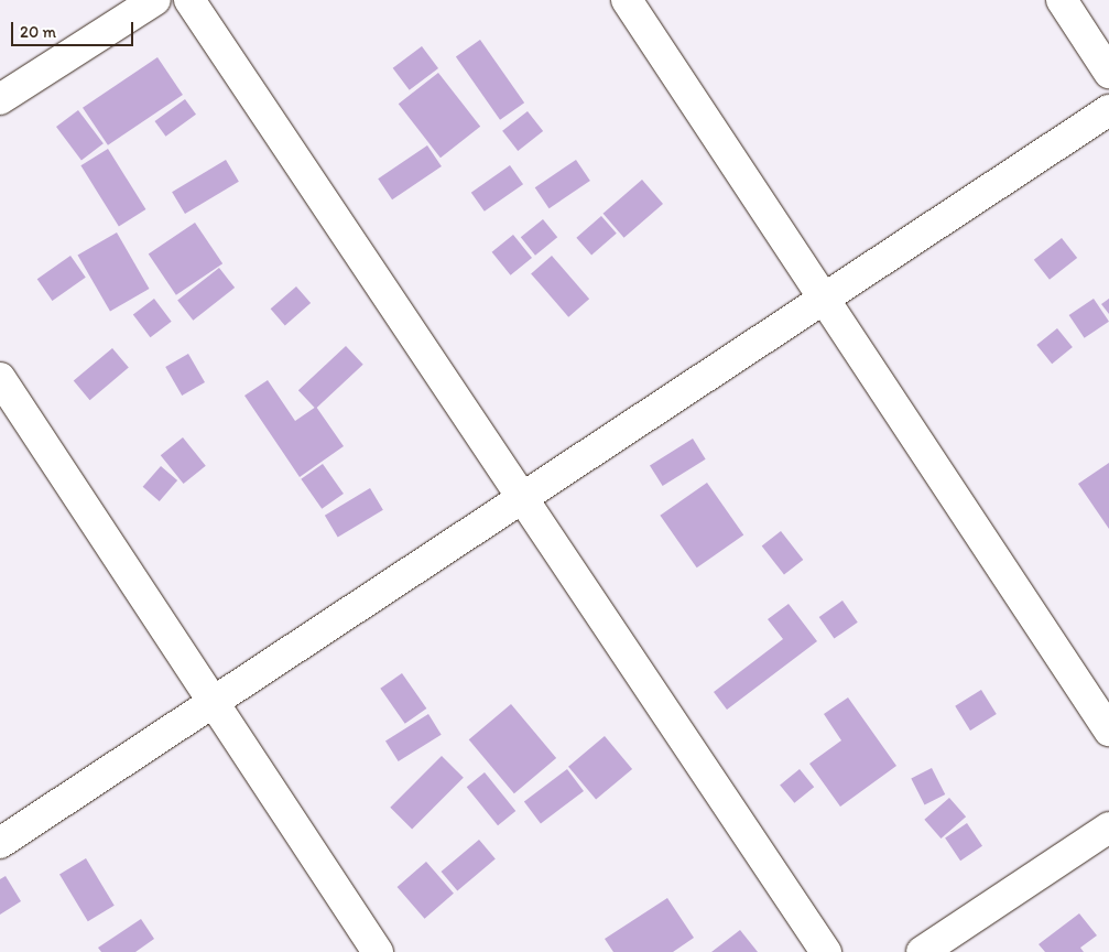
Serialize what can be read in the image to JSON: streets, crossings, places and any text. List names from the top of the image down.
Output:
{
  "scale_bar": "20 m"
}
